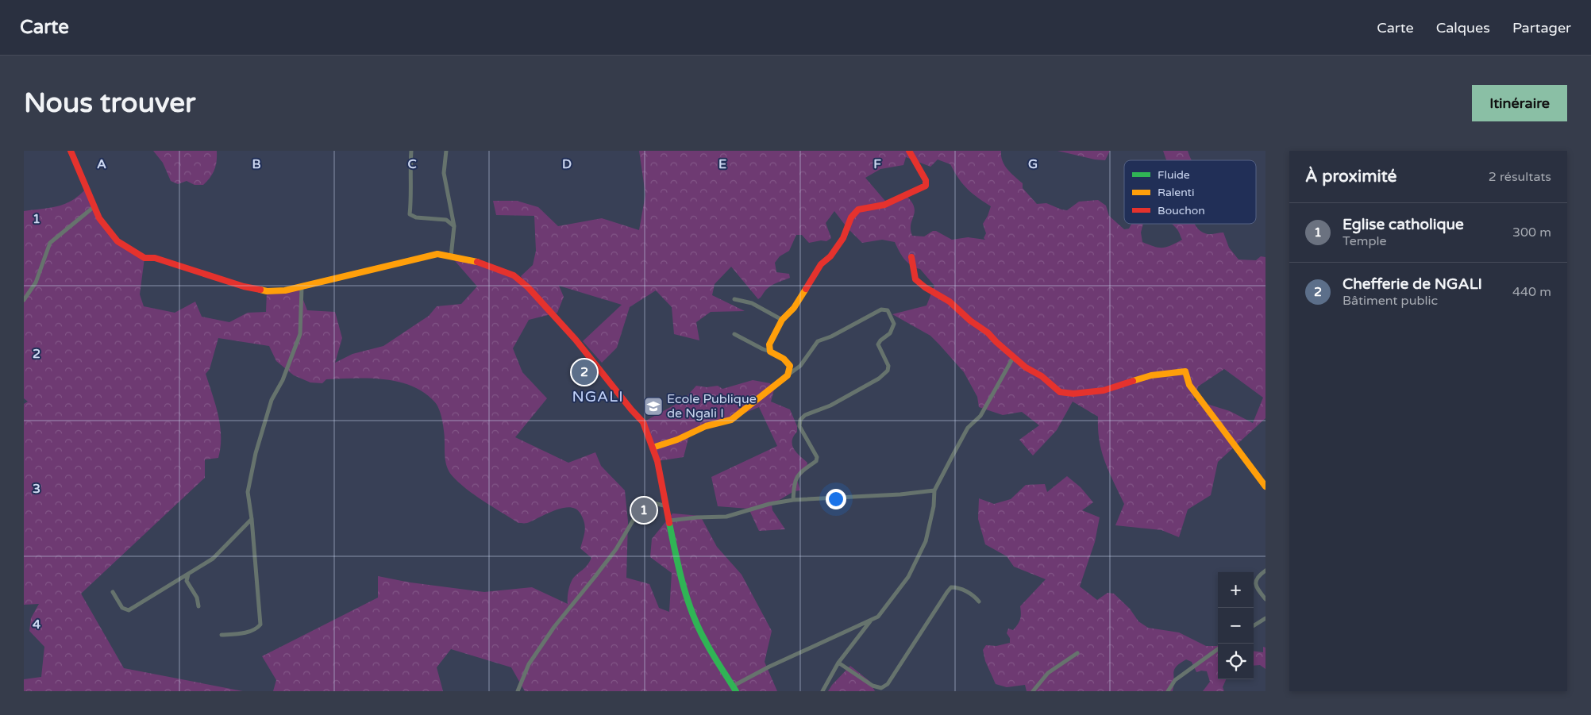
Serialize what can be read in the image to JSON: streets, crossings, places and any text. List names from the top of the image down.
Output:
{
  "districts": ["NGALI"],
  "places": {
    "school or university": ["Ecole Publique de Ngali I"]
  },
  "legend": ["Fluide", "Ralenti", "Bouchon"],
  "page": {
    "header": "Carte",
    "nav": ["Carte", "Calques", "Partager"],
    "buttons": "Itinéraire",
    "title": "Nous trouver",
    "heading": ["À proximité", "2 résultats"],
    "list": [
      {
        "mark": "1",
        "name": "Eglise catholique",
        "note": "Temple",
        "value": "300 m"
      },
      {
        "mark": "2",
        "name": "Chefferie de NGALI",
        "note": "Bâtiment public",
        "value": "440 m"
      }
    ],
    "pins": ["2", "1"],
    "map_buttons": ["+", "−"]
  },
  "grid": {
    "columns": [
      "A",
      "B",
      "C",
      "D",
      "E",
      "F",
      "G"
    ],
    "rows": [
      "1",
      "2",
      "3",
      "4"
    ]
  }
}
